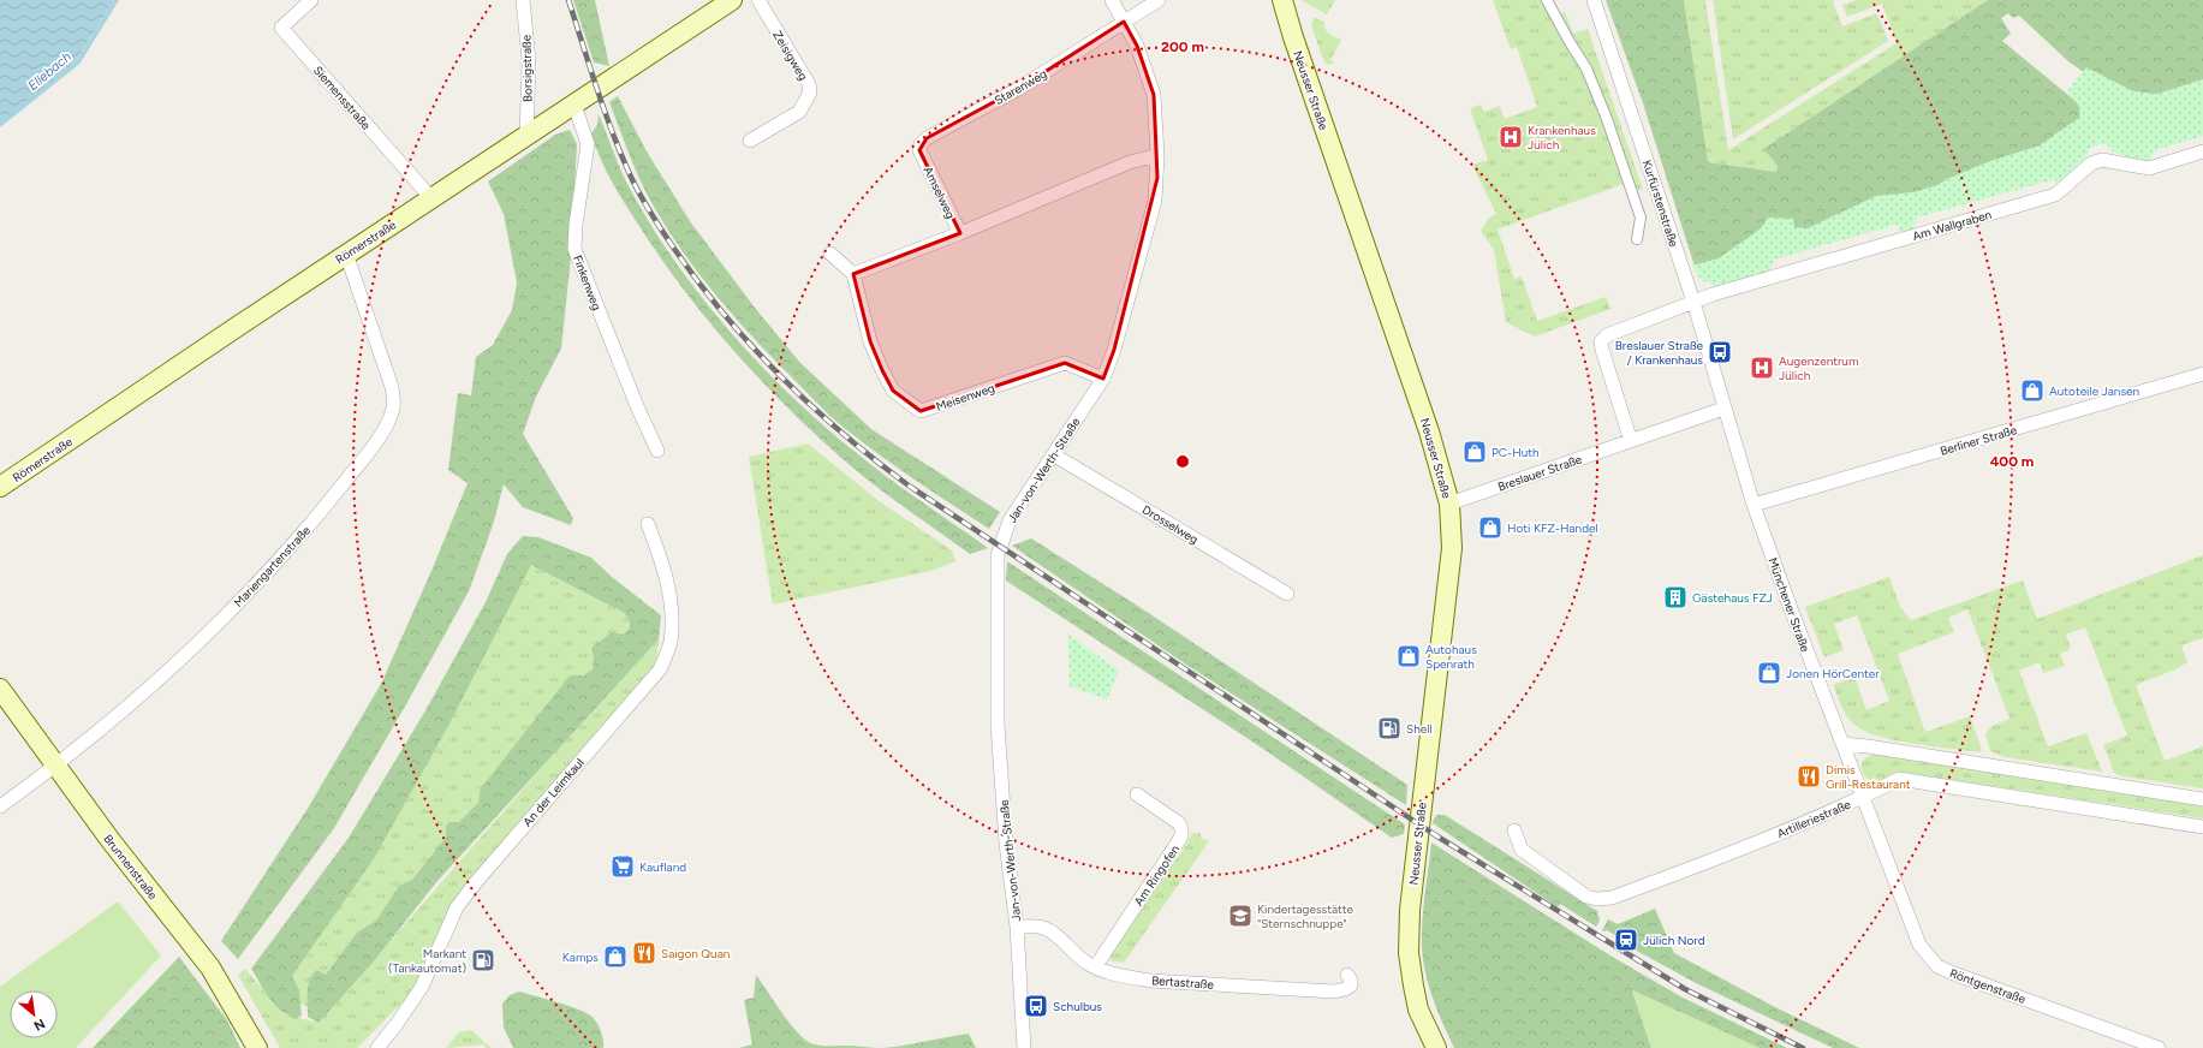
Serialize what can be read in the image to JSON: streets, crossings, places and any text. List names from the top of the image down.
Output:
{
  "streets": {
    "main road": ["Neusser Straße", "Römerstraße", "Brunnenstraße"],
    "street": [
      "Zeisigweg",
      "Borsigstraße",
      "Starenweg",
      "Siemensstraße",
      "Amselweg",
      "Kurfürstenstraße",
      "Am Wallgraben",
      "Finkenweg",
      "Meisenweg",
      "Berliner Straße",
      "Jan-von-Werth-Straße",
      "Breslauer Straße",
      "Drosselweg",
      "Mariengartenstraße",
      "Münchener Straße",
      "An der Leimkaul",
      "Artilleriestraße",
      "Am Ringofen",
      "Bertastraße",
      "Röntgenstraße"
    ]
  },
  "crossings": [
    ["Borsigstraße", "Römerstraße"],
    ["Starenweg", "Amselweg"],
    ["Starenweg", "Jan-von-Werth-Straße"],
    ["Neusser Straße", "Breslauer Straße"],
    ["Siemensstraße", "Römerstraße"],
    ["Kurfürstenstraße", "Am Wallgraben"],
    ["Kurfürstenstraße", "Breslauer Straße"],
    ["Kurfürstenstraße", "Münchener Straße"],
    ["Römerstraße", "Finkenweg"],
    ["Römerstraße", "Mariengartenstraße"],
    ["Meisenweg", "Jan-von-Werth-Straße"],
    ["Berliner Straße", "Münchener Straße"],
    ["Jan-von-Werth-Straße", "Drosselweg"],
    ["Jan-von-Werth-Straße", "Bertastraße"],
    ["Breslauer Straße", "Münchener Straße"],
    ["Mariengartenstraße", "Brunnenstraße"],
    ["Münchener Straße", "Artilleriestraße"],
    ["Münchener Straße", "Röntgenstraße"],
    ["Artilleriestraße", "Röntgenstraße"],
    ["Am Ringofen", "Bertastraße"]
  ],
  "water": ["Ellebach"],
  "places": {
    "hospital": ["Krankenhaus Jülich", "Augenzentrum Jülich"],
    "bus stop": ["Breslauer Straße / Krankenhaus", "Schulbus"],
    "shop": [
      "Autoteile Jansen",
      "PC-Huth",
      "Hoti KFZ-Handel",
      "Autohaus Spenrath",
      "Jonen HörCenter",
      "Kamps"
    ],
    "building": ["Gästehaus FZJ"],
    "fuel station": ["Shell", "Markant (Tankautomat)"],
    "restaurant": ["Dimis Grill-Restaurant", "Saigon Quan"],
    "supermarket": ["Kaufland"],
    "school or university": ["Kindertagesstätte \"Sternschnuppe\""],
    "station": ["Jülich Nord"]
  },
  "north": "bottom right",
  "rings": ["200 m", "400 m"]
}
